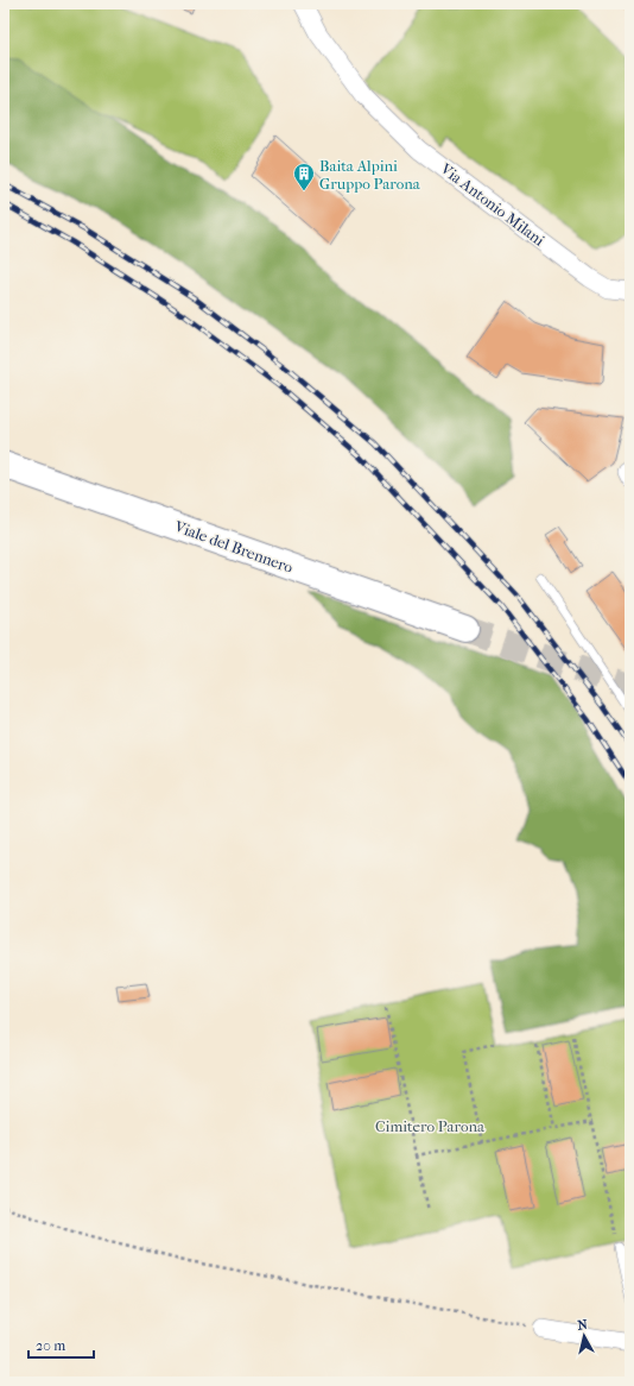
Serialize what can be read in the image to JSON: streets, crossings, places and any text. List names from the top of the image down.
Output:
{
  "streets": {
    "main road": ["Viale del Brennero"],
    "street": ["Via Antonio Milani"]
  },
  "parks": ["Cimitero Parona"],
  "places": {
    "building": ["Baita Alpini Gruppo Parona"]
  },
  "scale_bar": "20 m",
  "north": "top"
}
